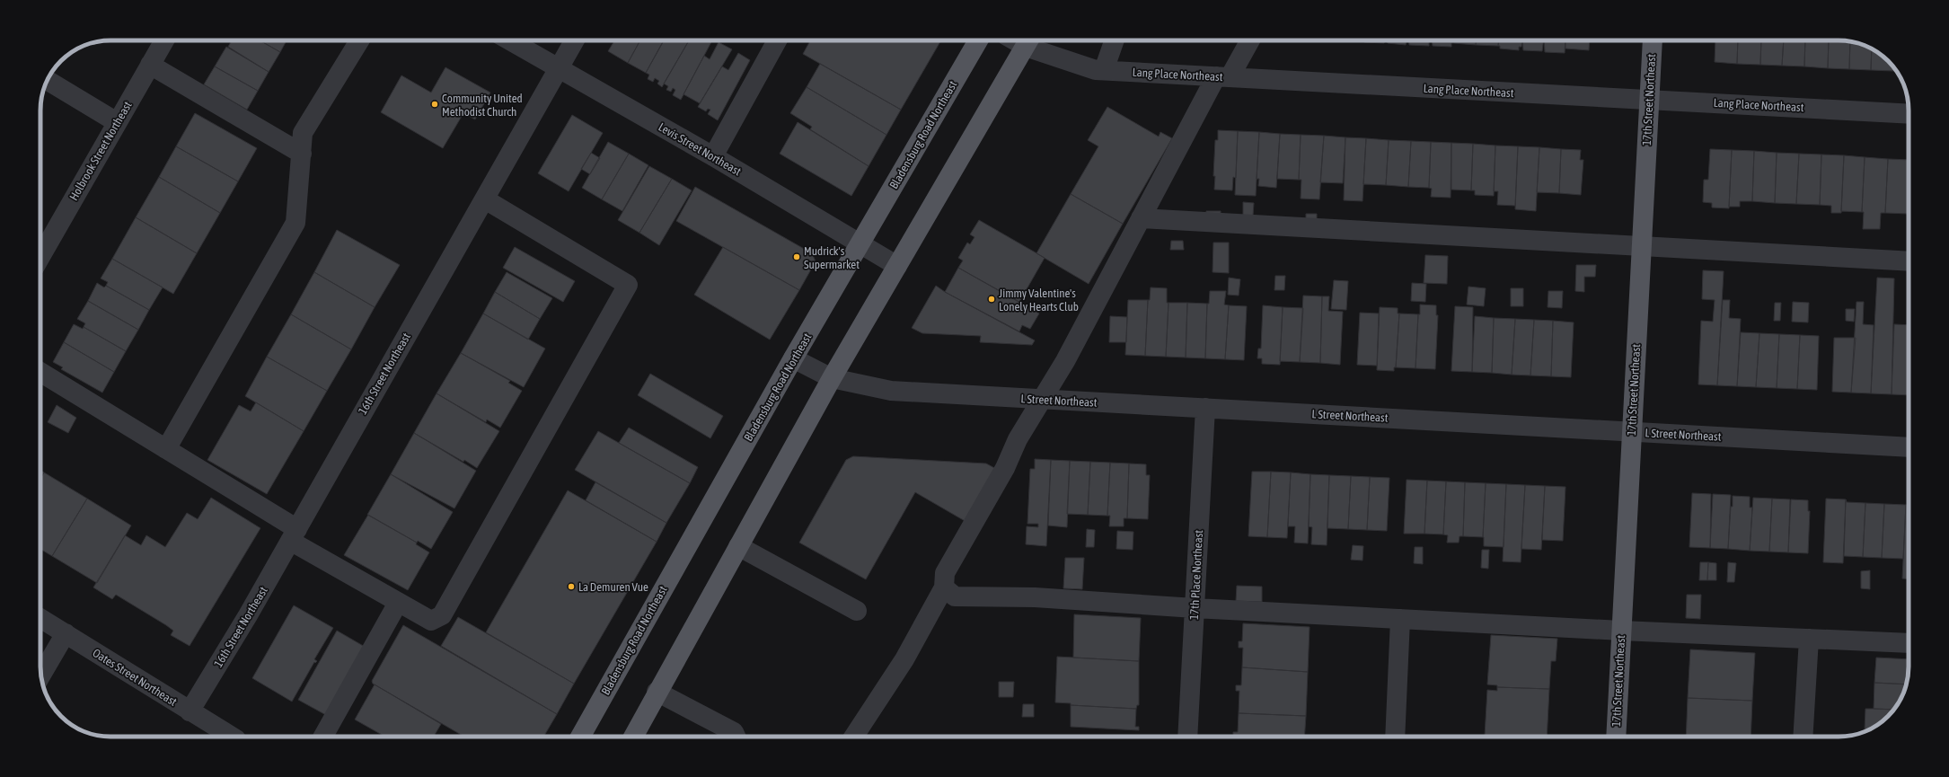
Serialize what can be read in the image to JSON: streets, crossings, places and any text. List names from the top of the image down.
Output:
{
  "streets": {
    "main road": ["17th Street Northeast", "Bladensburg Road Northeast"],
    "street": [
      "Lang Place Northeast",
      "Levis Street Northeast",
      "Holbrook Street Northeast",
      "16th Street Northeast",
      "L Street Northeast",
      "17th Place Northeast",
      "Oates Street Northeast"
    ]
  },
  "crossings": [
    ["Lang Place Northeast", "17th Street Northeast"],
    ["17th Street Northeast", "L Street Northeast"],
    ["Bladensburg Road Northeast", "Levis Street Northeast"],
    ["Bladensburg Road Northeast", "L Street Northeast"],
    ["Levis Street Northeast", "16th Street Northeast"],
    ["16th Street Northeast", "Oates Street Northeast"],
    ["L Street Northeast", "17th Place Northeast"]
  ],
  "places": [
    "Community United Methodist Church",
    "Mudrick's Supermarket",
    "Jimmy Valentine's Lonely Hearts Club",
    "La Demuren Vue"
  ]
}
